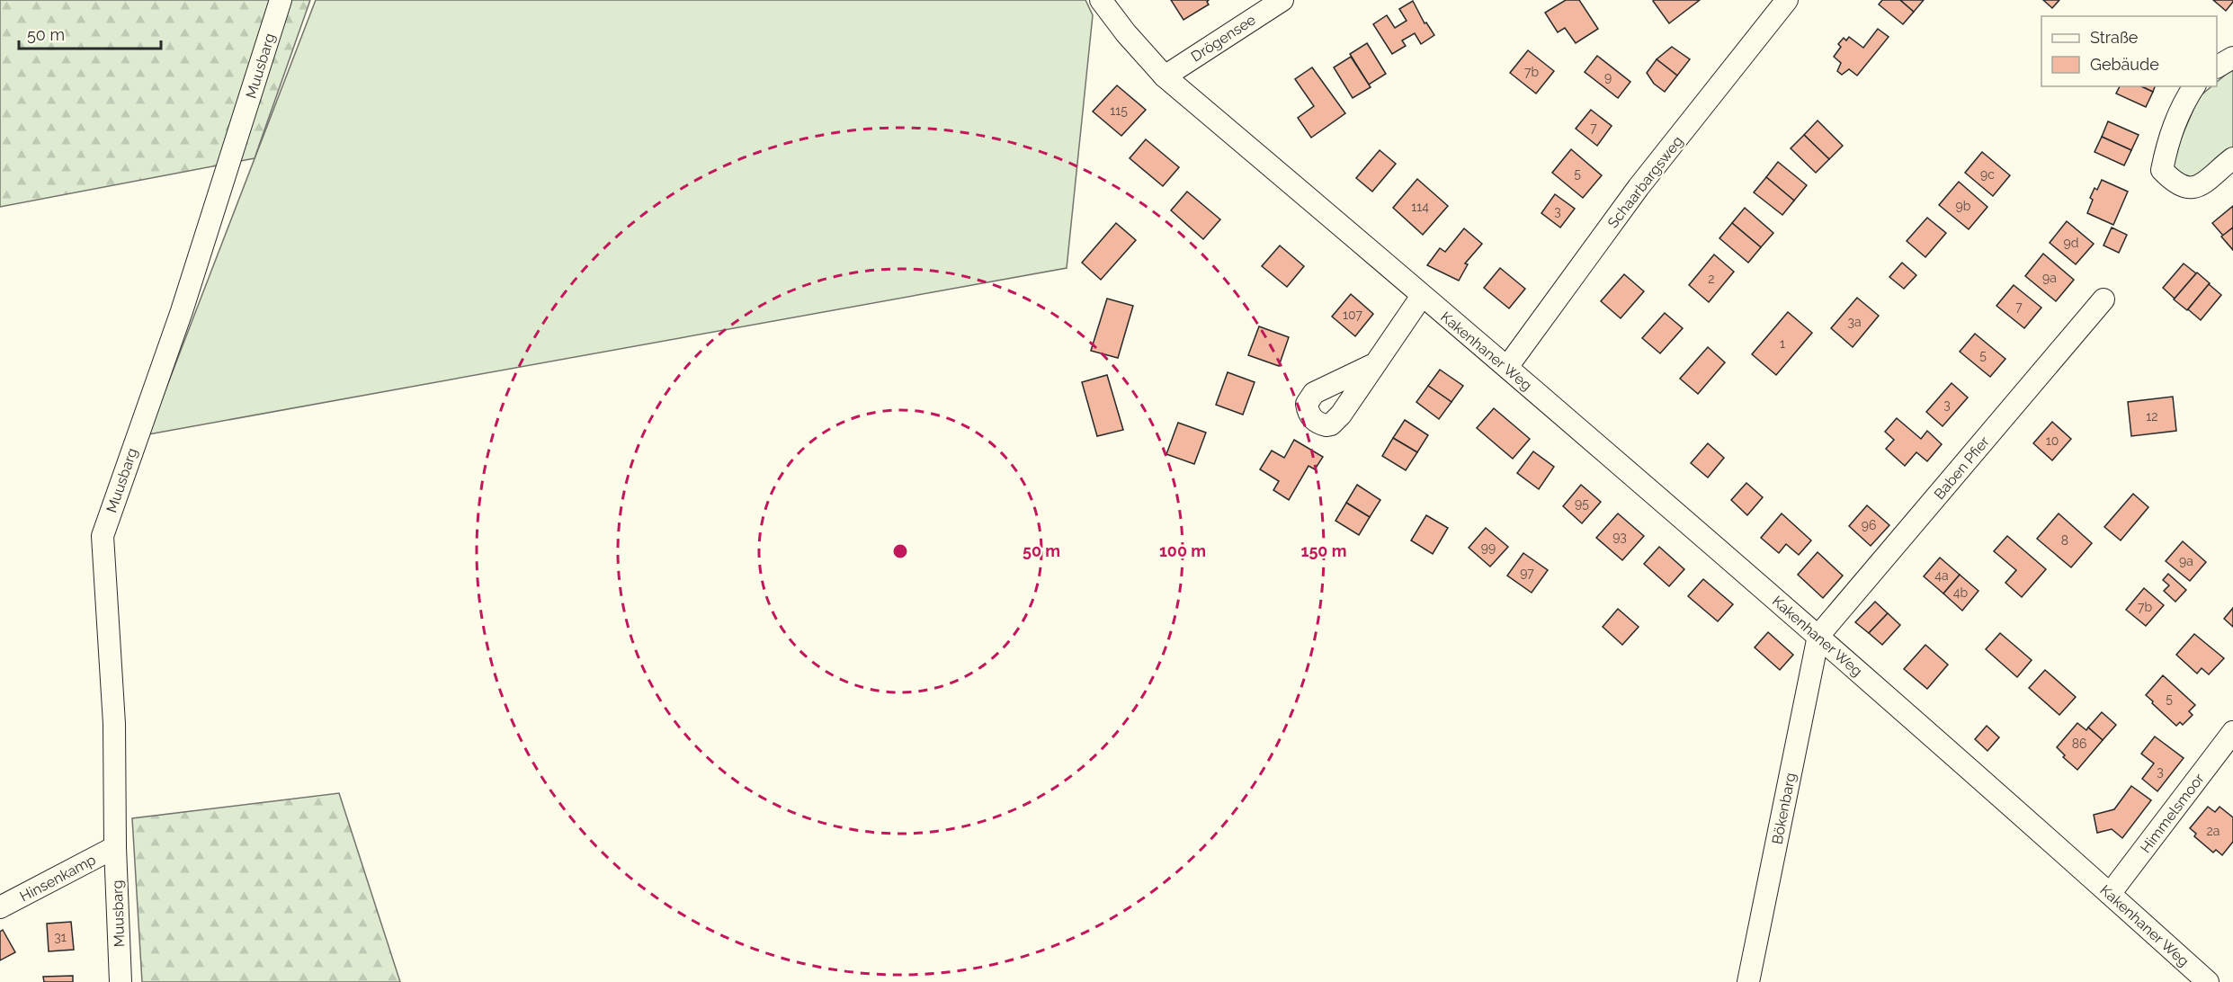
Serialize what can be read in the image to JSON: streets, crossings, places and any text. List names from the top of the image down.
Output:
{
  "streets": {
    "street": [
      "Drögensee",
      "Muusbarg",
      "Schaarbargsweg",
      "Kakenhaner Weg",
      "Baben Pfier",
      "Bökenbarg",
      "Himmelsmoor",
      "Hinsenkamp"
    ]
  },
  "crossings": [
    ["Drögensee", "Kakenhaner Weg"],
    ["Muusbarg", "Hinsenkamp"],
    ["Schaarbargsweg", "Kakenhaner Weg"],
    ["Kakenhaner Weg", "Baben Pfier"],
    ["Kakenhaner Weg", "Bökenbarg"],
    ["Kakenhaner Weg", "Himmelsmoor"],
    ["Baben Pfier", "Bökenbarg"]
  ],
  "house_numbers": [
    "7b",
    "9",
    "115",
    "7",
    "5",
    "9c",
    "9b",
    "114",
    "3",
    "9d",
    "9a",
    "2",
    "7",
    "107",
    "3a",
    "1",
    "5",
    "3",
    "12",
    "10",
    "95",
    "96",
    "93",
    "8",
    "99",
    "9a",
    "97",
    "4a",
    "4b",
    "7b",
    "5",
    "86",
    "3",
    "2a",
    "31"
  ],
  "legend": ["Straße", "Gebäude"],
  "scale_bar": "50 m",
  "rings": ["50 m", "100 m", "150 m"]
}
